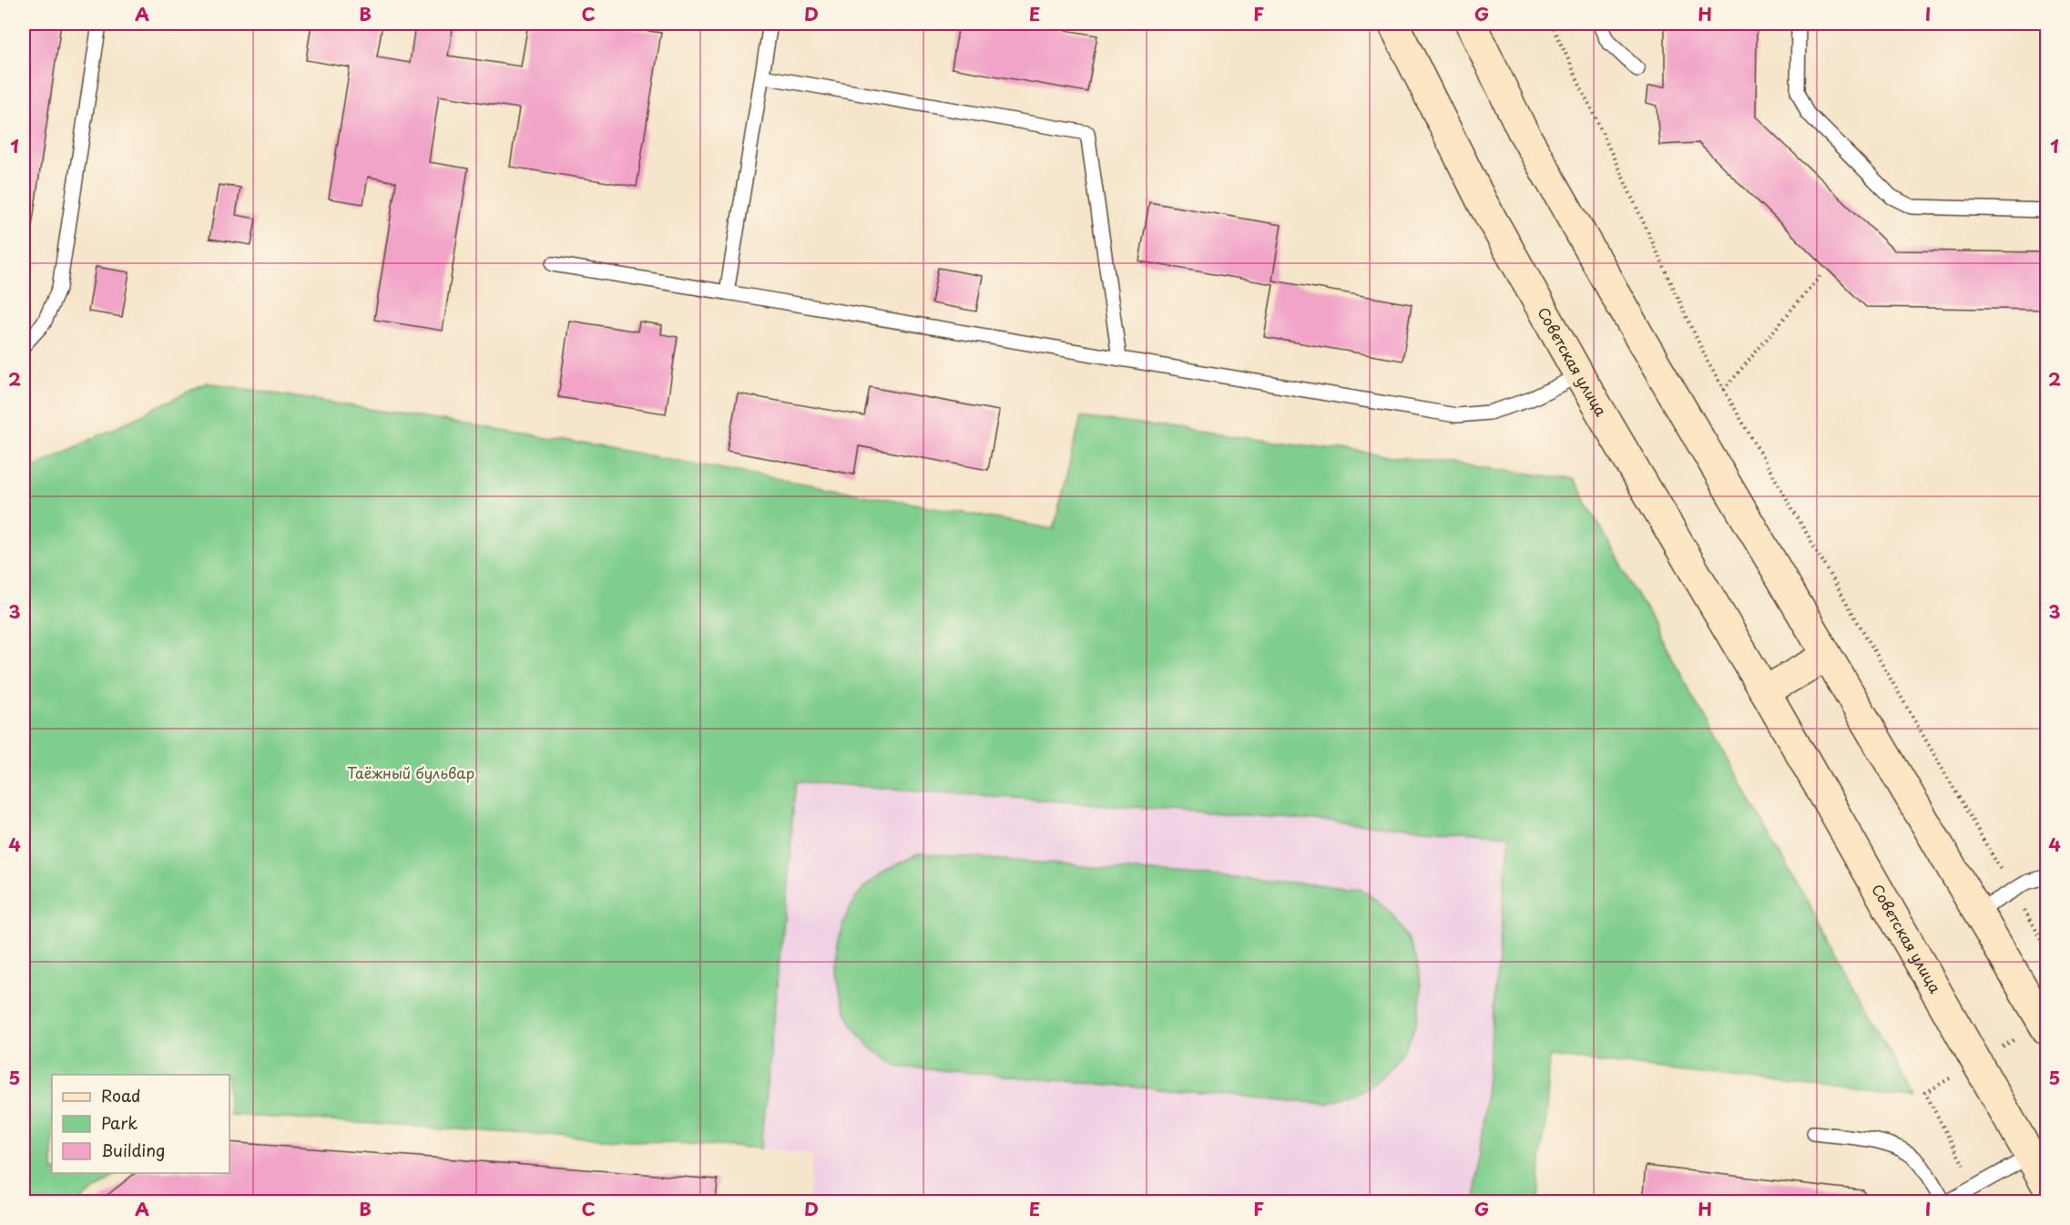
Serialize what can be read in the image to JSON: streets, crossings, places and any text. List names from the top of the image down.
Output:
{
  "streets": {
    "street": ["Советская улица"]
  },
  "parks": ["Таёжный бульвар"],
  "legend": ["Road", "Park", "Building"],
  "grid": {
    "columns": [
      "A",
      "B",
      "C",
      "D",
      "E",
      "F",
      "G",
      "H",
      "I"
    ],
    "rows": [
      "1",
      "2",
      "3",
      "4",
      "5"
    ]
  }
}
